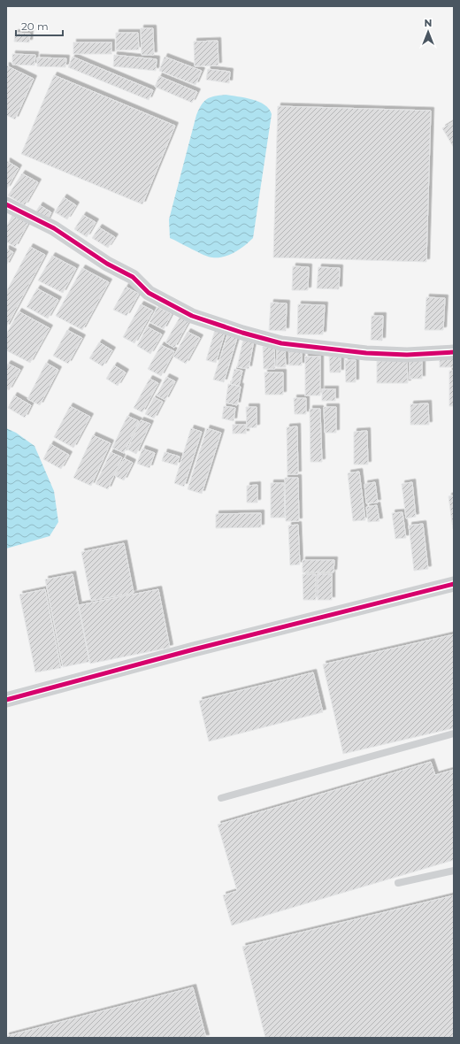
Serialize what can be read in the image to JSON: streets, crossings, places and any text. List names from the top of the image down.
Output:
{
  "scale_bar": "20 m",
  "north": "top"
}
